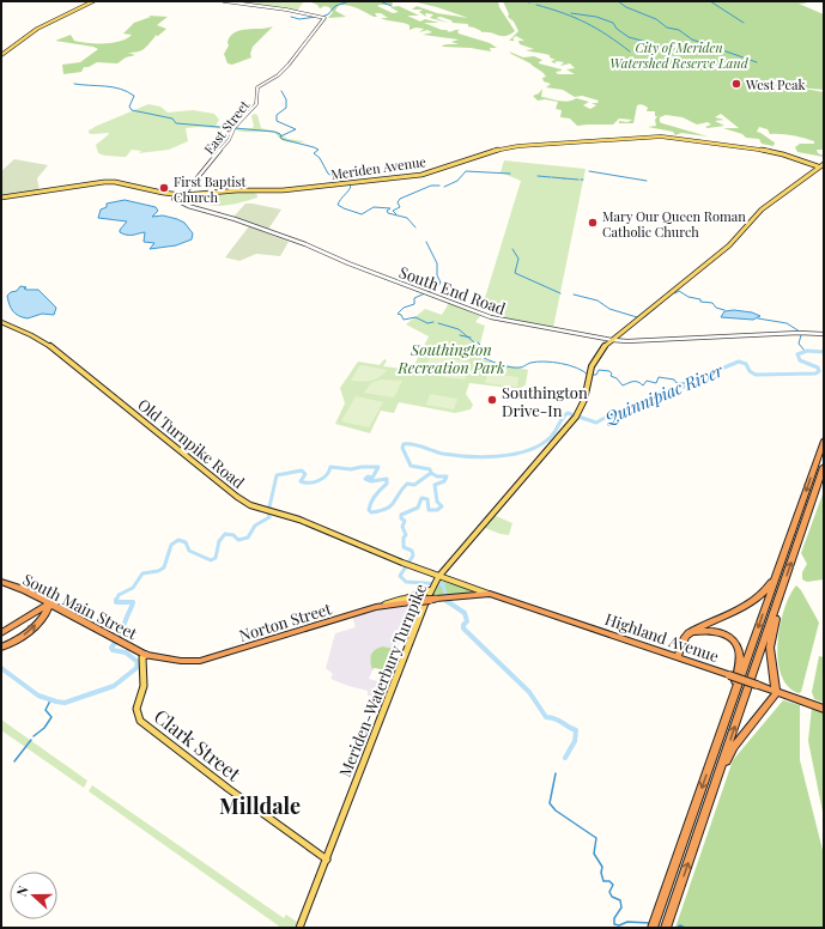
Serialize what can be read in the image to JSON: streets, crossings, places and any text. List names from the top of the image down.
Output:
{
  "streets": {
    "highway": ["South Main Street", "Norton Street", "Highland Avenue"],
    "main road": [
      "Meriden Avenue",
      "Old Turnpike Road",
      "Meriden-Waterbury Turnpike",
      "Clark Street"
    ],
    "street": ["East Street", "South End Road"]
  },
  "crossings": [
    ["East Street", "Meriden Avenue"],
    ["Meriden Avenue", "South End Road"],
    ["Meriden Avenue", "Meriden-Waterbury Turnpike"],
    ["South End Road", "Meriden-Waterbury Turnpike"],
    ["Old Turnpike Road", "Highland Avenue"],
    ["Old Turnpike Road", "Meriden-Waterbury Turnpike"],
    ["South Main Street", "Norton Street"],
    ["South Main Street", "Clark Street"],
    ["Norton Street", "Meriden-Waterbury Turnpike"],
    ["Norton Street", "Clark Street"],
    ["Meriden-Waterbury Turnpike", "Clark Street"]
  ],
  "districts": ["Milldale"],
  "water": ["Quinnipiac River"],
  "parks": ["City of Meriden Watershed Reserve Land", "Southington Recreation Park"],
  "places": [
    "West Peak",
    "First Baptist Church",
    "Mary Our Queen Roman Catholic Church",
    "Southington Drive-In"
  ],
  "north": "left"
}
